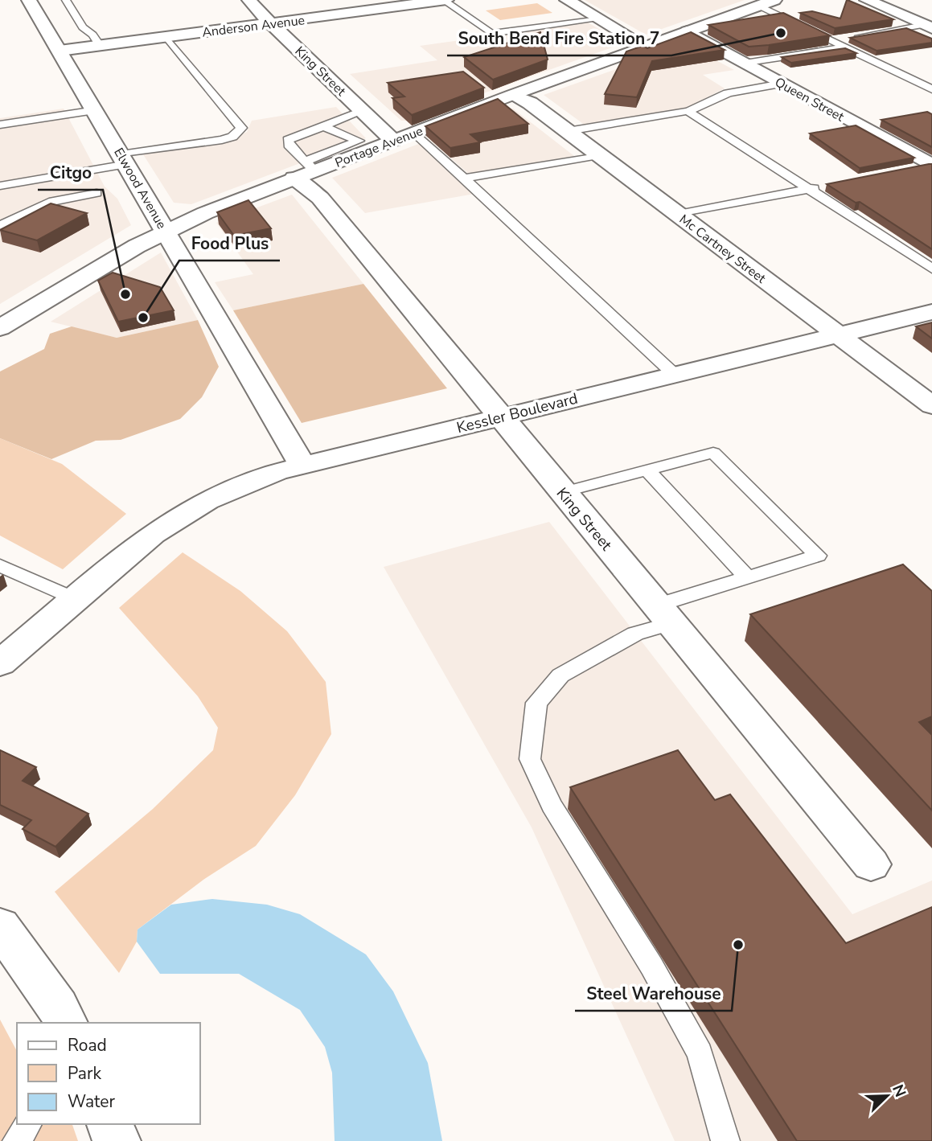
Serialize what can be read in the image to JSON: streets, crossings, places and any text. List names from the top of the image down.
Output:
{
  "streets": {
    "street": [
      "Anderson Avenue",
      "King Street",
      "Queen Street",
      "Portage Avenue",
      "Elwood Avenue",
      "Mc Cartney Street",
      "Kessler Boulevard"
    ]
  },
  "crossings": [
    ["Anderson Avenue", "King Street"],
    ["Anderson Avenue", "Elwood Avenue"],
    ["King Street", "Portage Avenue"],
    ["King Street", "Kessler Boulevard"],
    ["Queen Street", "Portage Avenue"],
    ["Portage Avenue", "Elwood Avenue"],
    ["Portage Avenue", "Mc Cartney Street"],
    ["Elwood Avenue", "Kessler Boulevard"],
    ["Mc Cartney Street", "Kessler Boulevard"]
  ],
  "places": [
    "South Bend Fire Station 7",
    "Citgo",
    "Food Plus",
    "Steel Warehouse"
  ],
  "legend": ["Road", "Park", "Water"],
  "north": "top right"
}
